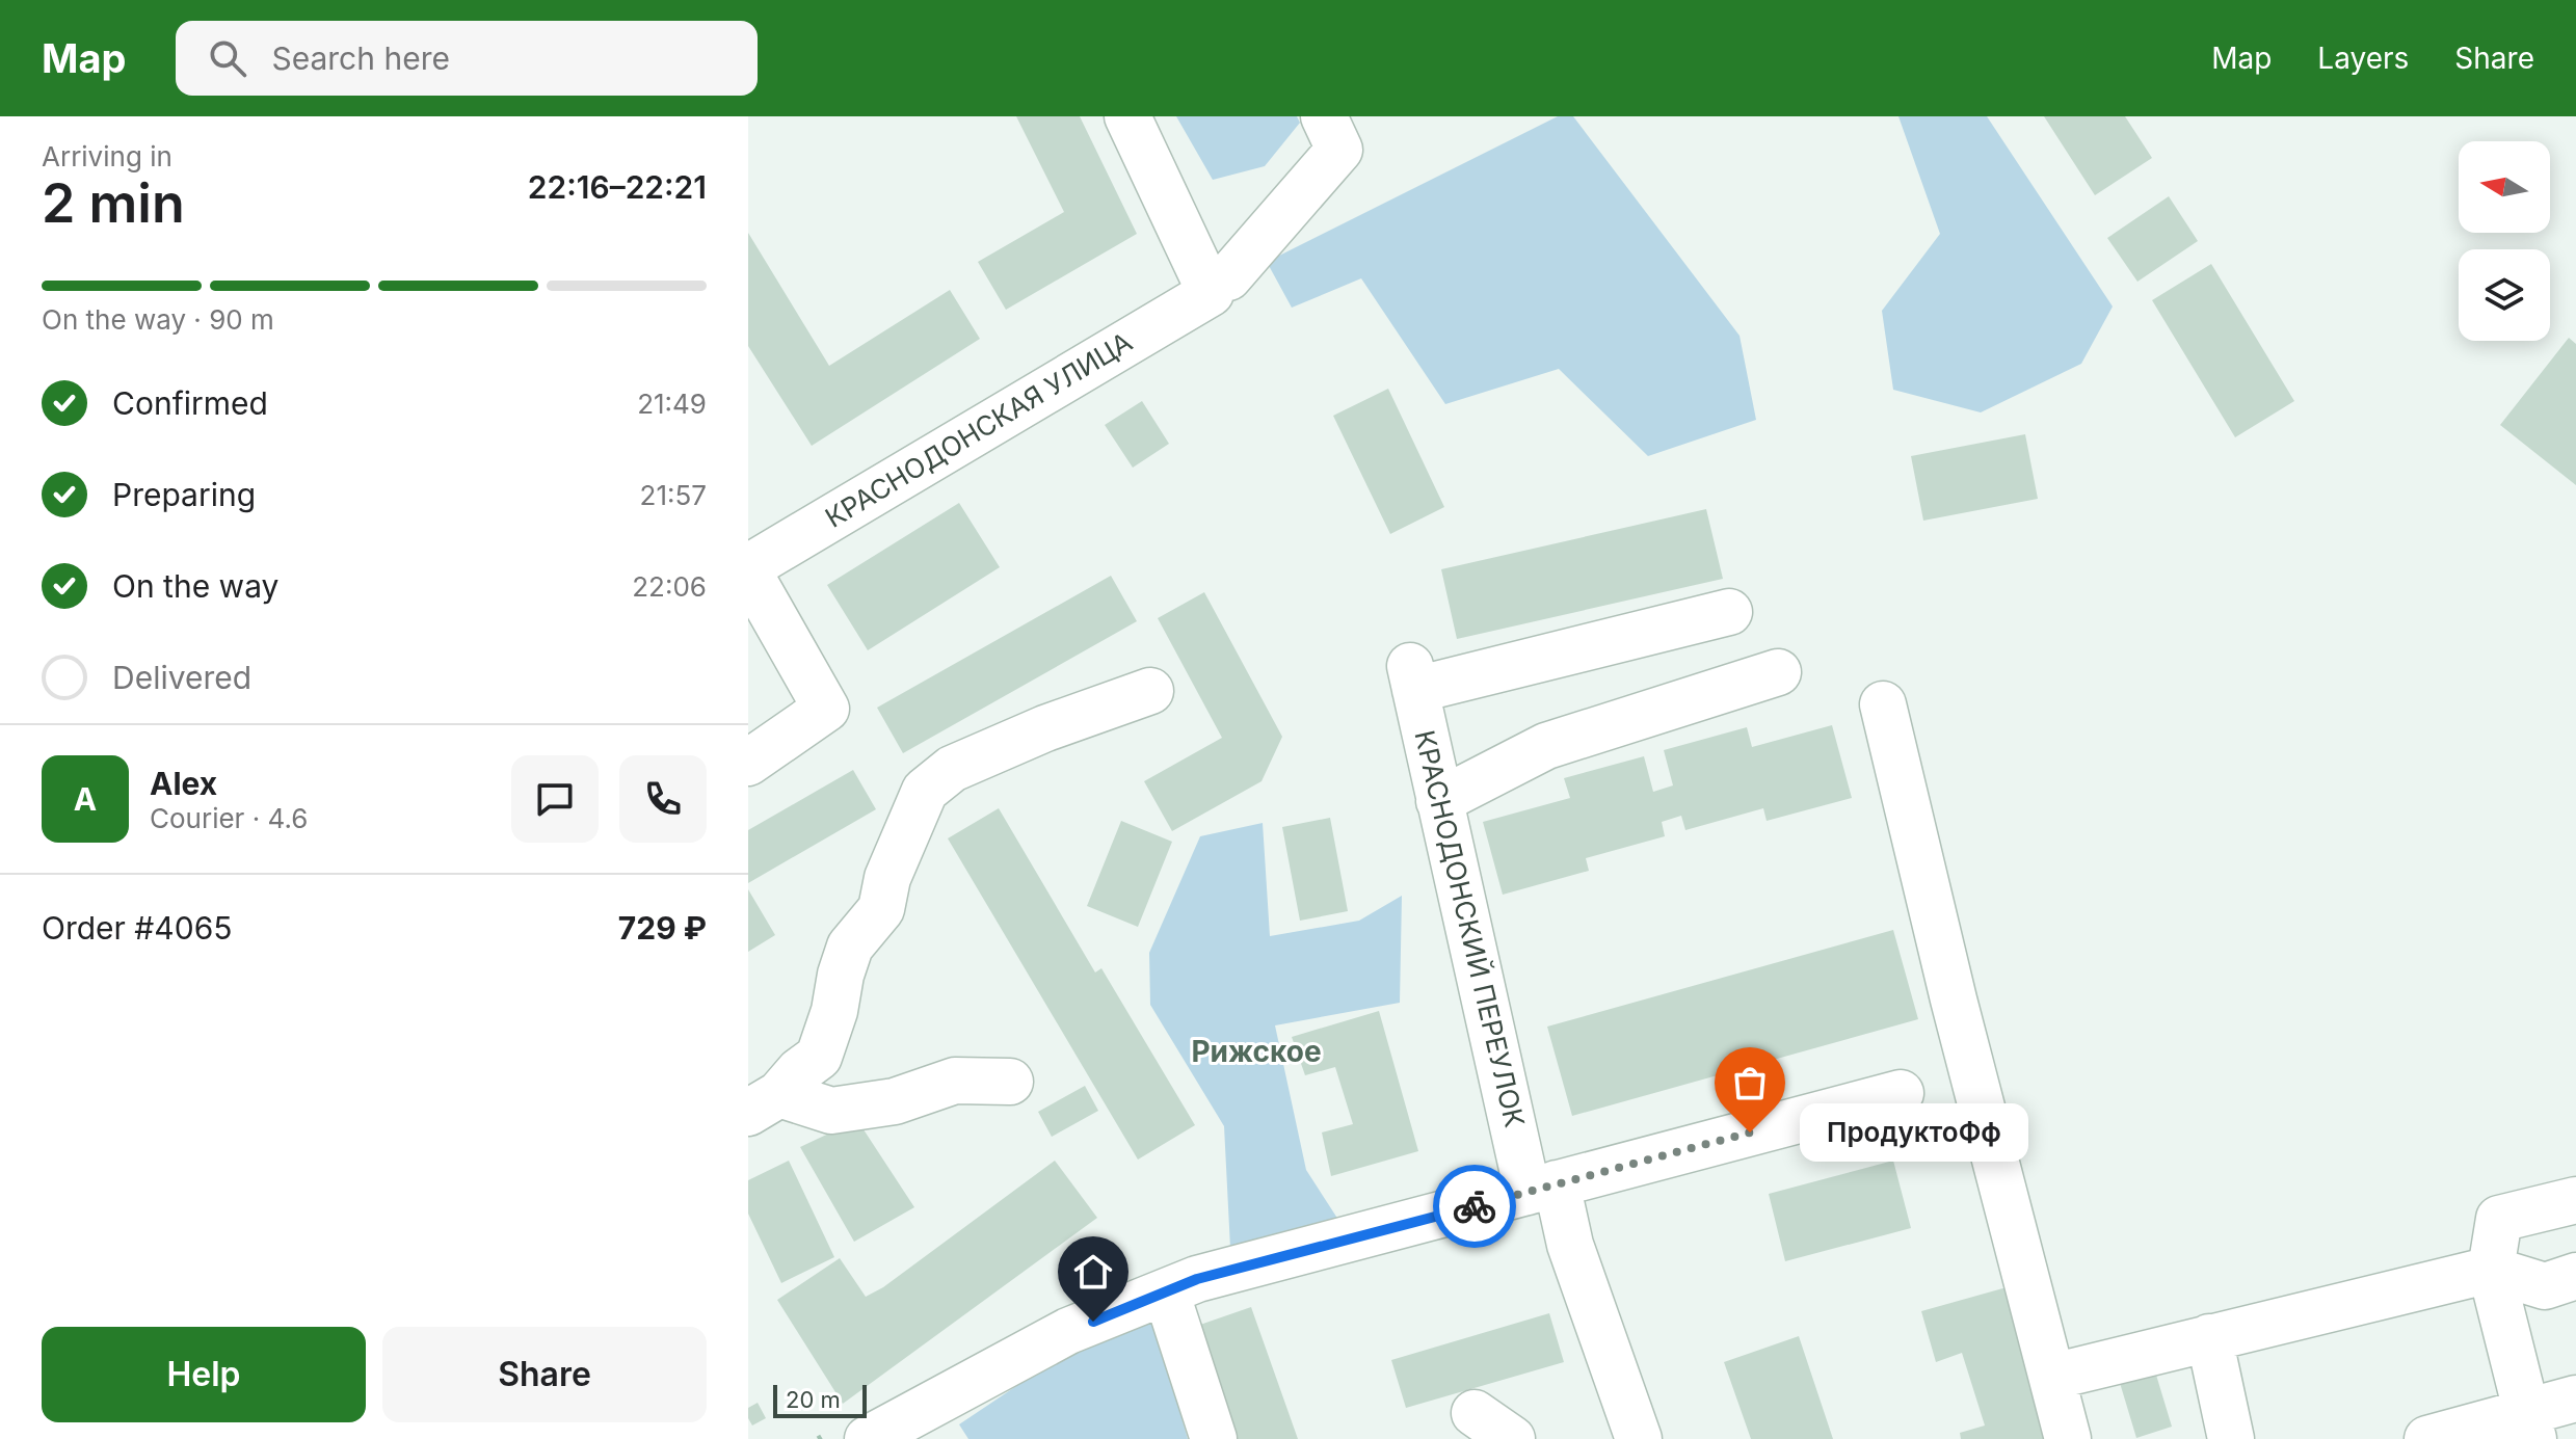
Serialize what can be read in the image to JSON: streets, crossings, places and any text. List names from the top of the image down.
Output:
{
  "streets": {
    "street": ["КРАСНОДОНСКАЯ УЛИЦА", "КРАСНОДОНСКИЙ ПЕРЕУЛОК"]
  },
  "districts": ["Рижское"],
  "places": ["ПродуктоФф"],
  "scale_bar": "20 m",
  "north": "left",
  "page": {
    "header": "Map",
    "search": "Search here",
    "nav": ["Map", "Layers", "Share"],
    "heading": ["2 min", "Arriving in", "22:16–22:21"],
    "panel": [
      "Alex",
      "Courier · 4.6",
      "Order #4065",
      "729 ₽"
    ],
    "bar": "On the way · 90 m",
    "list": [
      ["Confirmed", "21:49"],
      ["Preparing", "21:57"],
      ["On the way", "22:06"],
      "Delivered"
    ],
    "round": "A",
    "bubble": "ПродуктоФф",
    "buttons": ["Help", "Share"],
    "scale": "20 m"
  }
}
